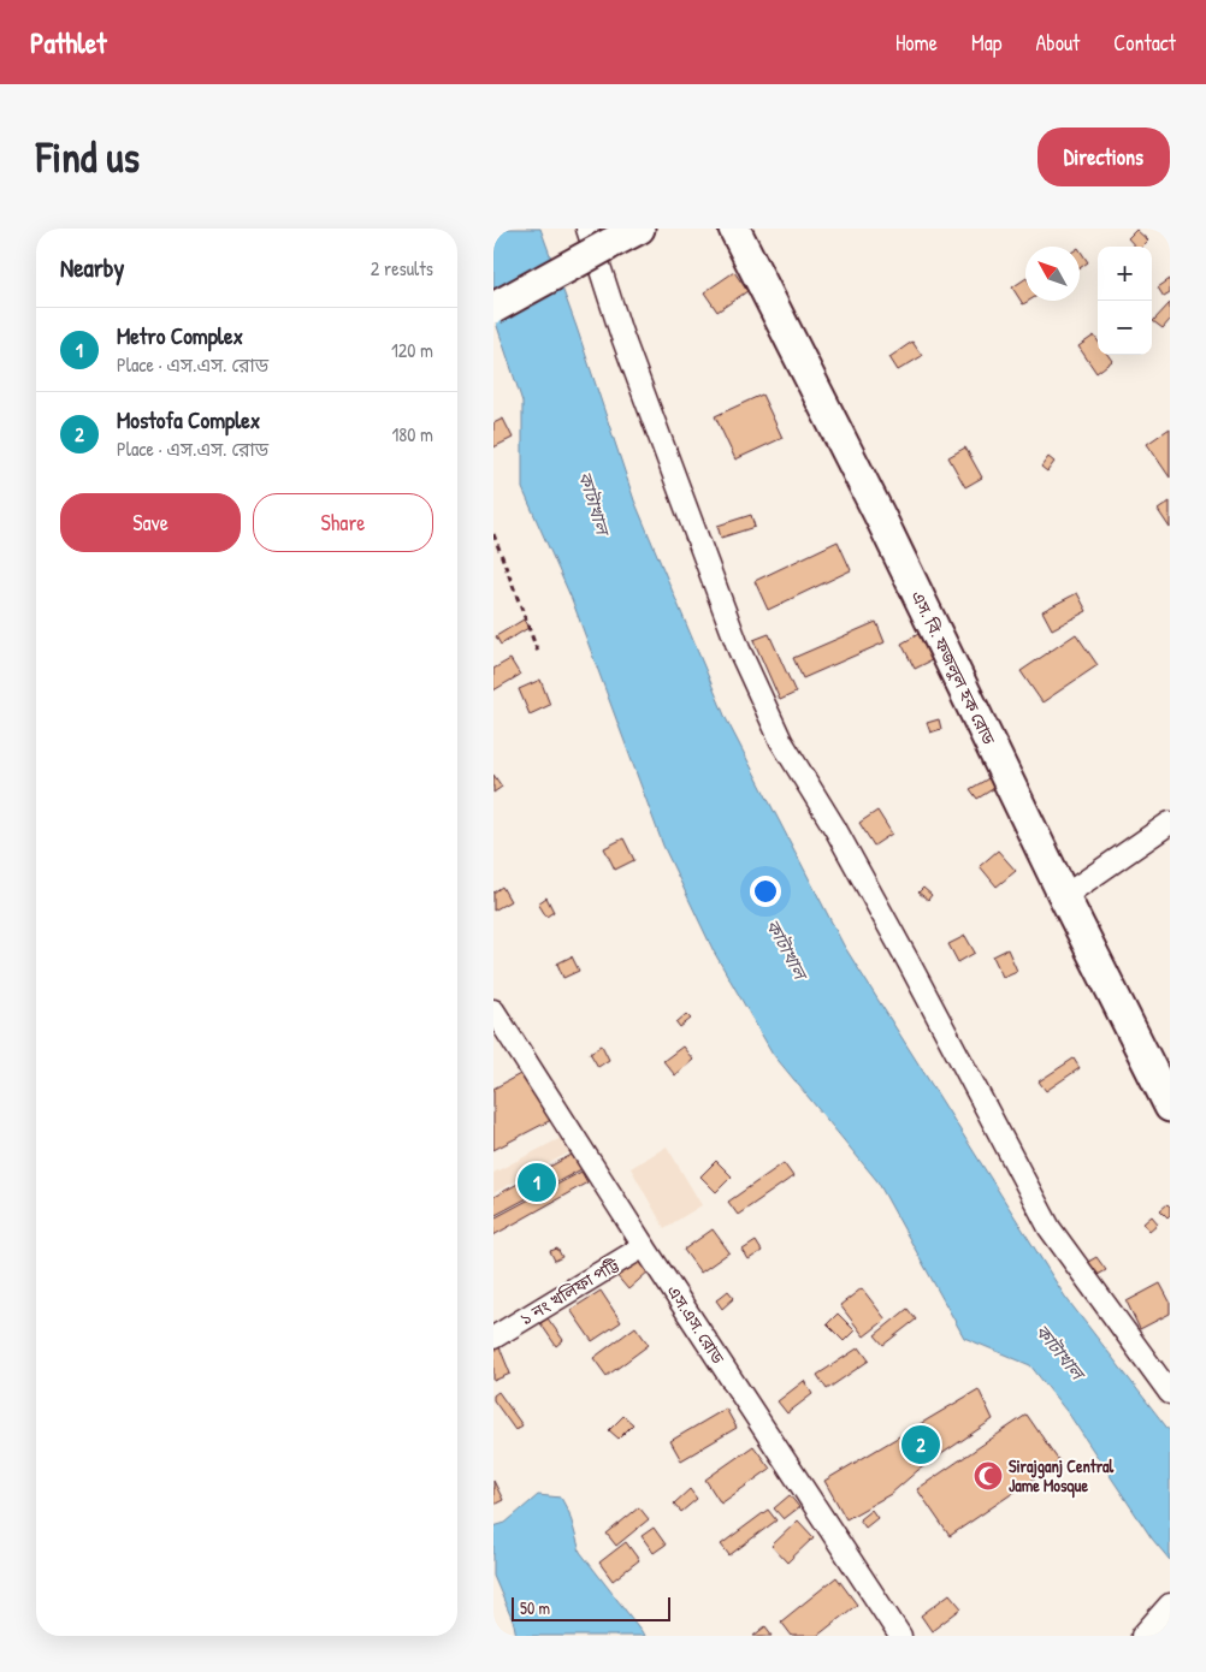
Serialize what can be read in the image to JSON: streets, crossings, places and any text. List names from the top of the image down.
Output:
{
  "streets": {
    "main road": ["এস. বি. ফজলুল হক রোড"],
    "street": ["১ নং খলিফা পট্টি", "এস.এস. রোড"]
  },
  "crossings": [
    ["১ নং খলিফা পট্টি", "এস.এস. রোড"]
  ],
  "water": ["কাটাখাল"],
  "places": {
    "mosque": ["Sirajganj Central Jame Mosque"]
  },
  "scale_bar": "50 m",
  "north": "top left",
  "page": {
    "header": "Pathlet",
    "nav": [
      "Home",
      "Map",
      "About",
      "Contact"
    ],
    "buttons": [
      "Directions",
      ["Save", "Share"]
    ],
    "title": "Find us",
    "heading": ["Nearby", "2 results"],
    "map_buttons": ["+", "−"],
    "list": [
      {
        "mark": "1",
        "name": "Metro Complex",
        "note": "Place · এস.এস. রোড",
        "value": "120 m"
      },
      {
        "mark": "2",
        "name": "Mostofa Complex",
        "note": "Place · এস.এস. রোড",
        "value": "180 m"
      }
    ],
    "pins": ["1", "2"],
    "scale": "50 m"
  }
}
